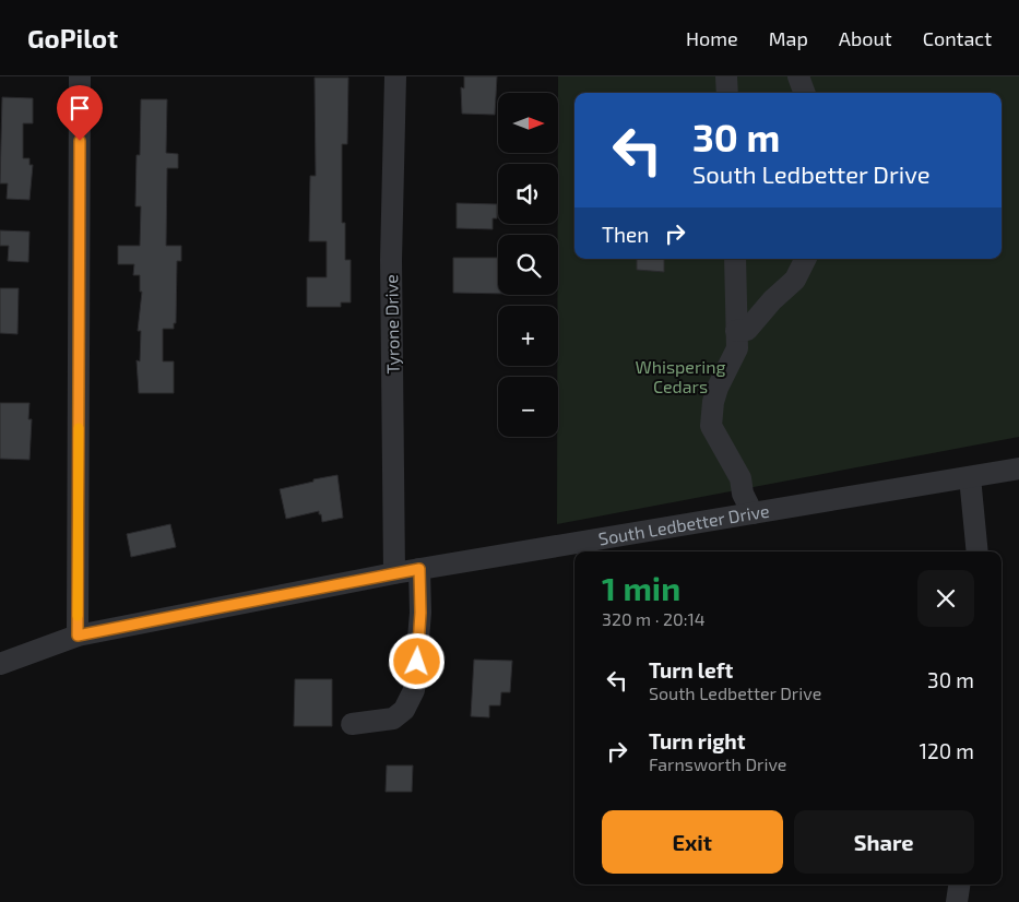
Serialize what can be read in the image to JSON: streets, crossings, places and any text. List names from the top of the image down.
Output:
{
  "streets": {
    "street": ["Tyrone Drive", "South Ledbetter Drive"]
  },
  "crossings": [
    ["Tyrone Drive", "South Ledbetter Drive"]
  ],
  "parks": ["Whispering Cedars"],
  "north": "right",
  "page": {
    "header": "GoPilot",
    "nav": [
      "Home",
      "Map",
      "About",
      "Contact"
    ],
    "map_buttons": ["+", "−"],
    "turn": ["30 m", "South Ledbetter Drive"],
    "then": "Then",
    "heading": ["1 min", "320 m · 20:14"],
    "list": [
      {
        "name": "Turn left",
        "note": "South Ledbetter Drive",
        "value": "30 m"
      },
      {
        "name": "Turn right",
        "note": "Farnsworth Drive",
        "value": "120 m"
      }
    ],
    "buttons": ["Exit", "Share"]
  }
}
